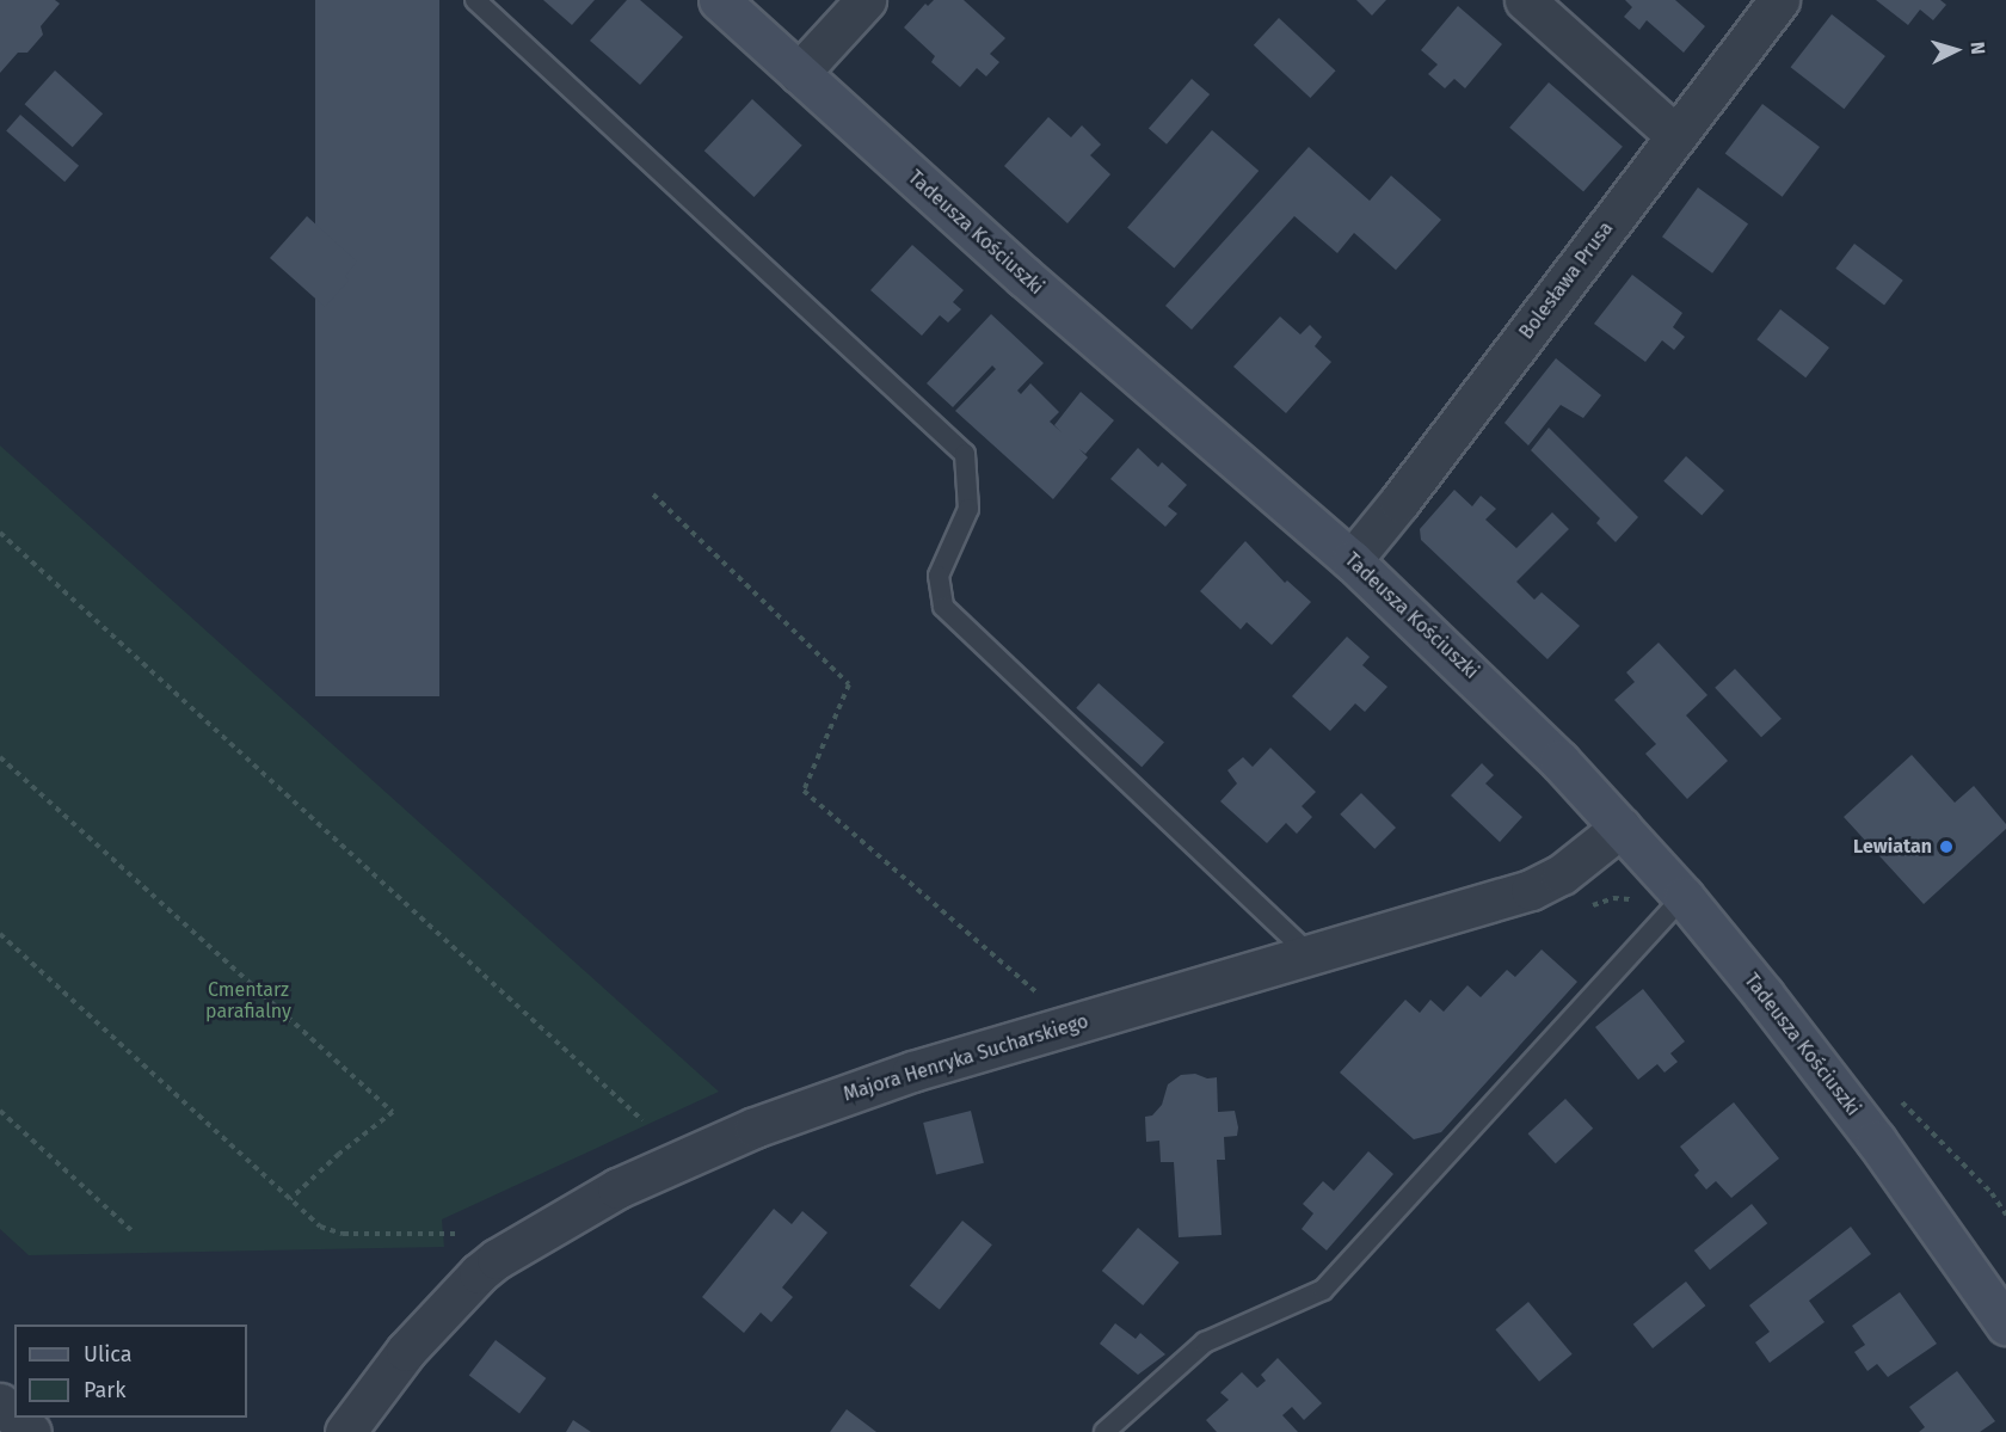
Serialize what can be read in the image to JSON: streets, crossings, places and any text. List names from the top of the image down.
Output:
{
  "streets": {
    "main road": ["Tadeusza Kościuszki"],
    "street": ["Bolesława Prusa", "Majora Henryka Sucharskiego"]
  },
  "crossings": [
    ["Tadeusza Kościuszki", "Bolesława Prusa"],
    ["Tadeusza Kościuszki", "Majora Henryka Sucharskiego"]
  ],
  "parks": ["Cmentarz parafialny"],
  "places": ["Lewiatan"],
  "legend": ["Ulica", "Park"],
  "north": "right"
}
